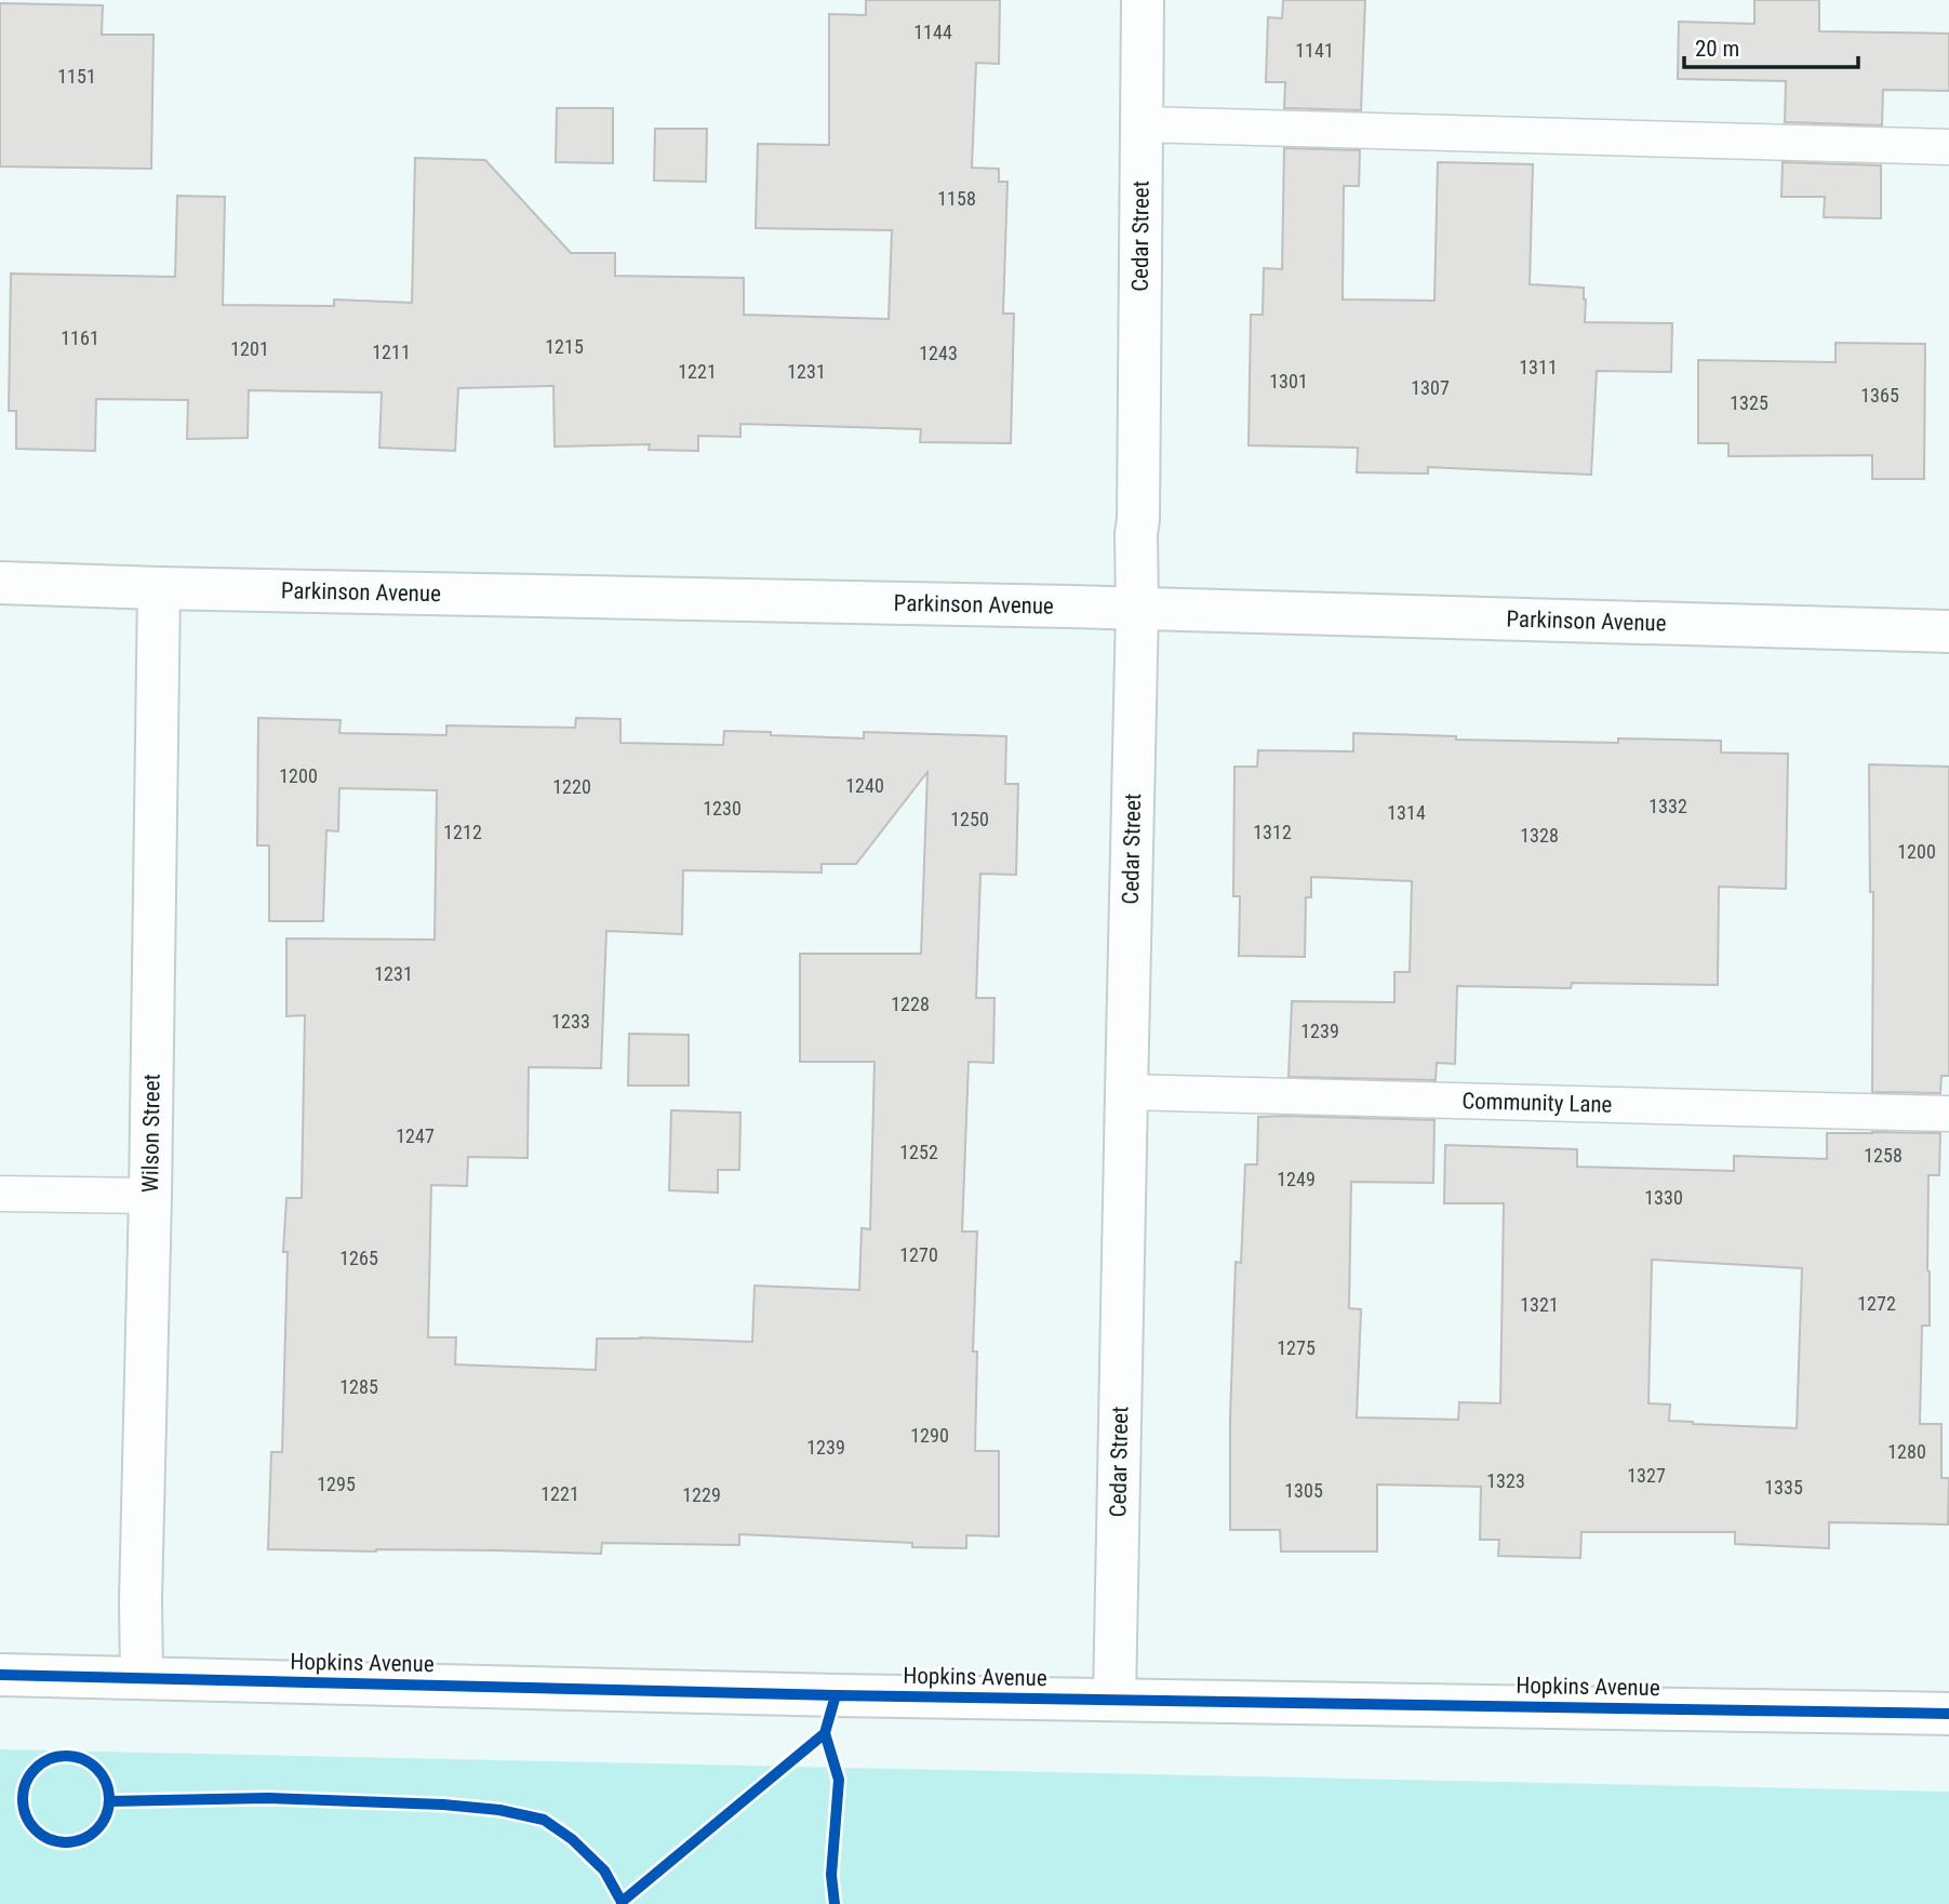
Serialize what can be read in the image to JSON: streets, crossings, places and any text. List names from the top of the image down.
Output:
{
  "streets": {
    "street": [
      "Cedar Street",
      "Parkinson Avenue",
      "Wilson Street",
      "Hopkins Avenue"
    ],
    "lane": ["Community Lane"]
  },
  "crossings": [
    ["Cedar Street", "Parkinson Avenue"],
    ["Cedar Street", "Community Lane"],
    ["Cedar Street", "Hopkins Avenue"],
    ["Parkinson Avenue", "Wilson Street"],
    ["Wilson Street", "Hopkins Avenue"]
  ],
  "house_numbers": [
    "1144",
    "1141",
    "1151",
    "1158",
    "1161",
    "1215",
    "1201",
    "1211",
    "1243",
    "1311",
    "1221",
    "1231",
    "1301",
    "1307",
    "1365",
    "1325",
    "1200",
    "1240",
    "1220",
    "1332",
    "1230",
    "1314",
    "1250",
    "1212",
    "1312",
    "1328",
    "1200",
    "1231",
    "1228",
    "1233",
    "1239",
    "1247",
    "1252",
    "1258",
    "1249",
    "1330",
    "1270",
    "1265",
    "1272",
    "1321",
    "1275",
    "1285",
    "1290",
    "1239",
    "1280",
    "1327",
    "1323",
    "1295",
    "1335",
    "1305",
    "1221",
    "1229"
  ],
  "scale_bar": "20 m"
}
